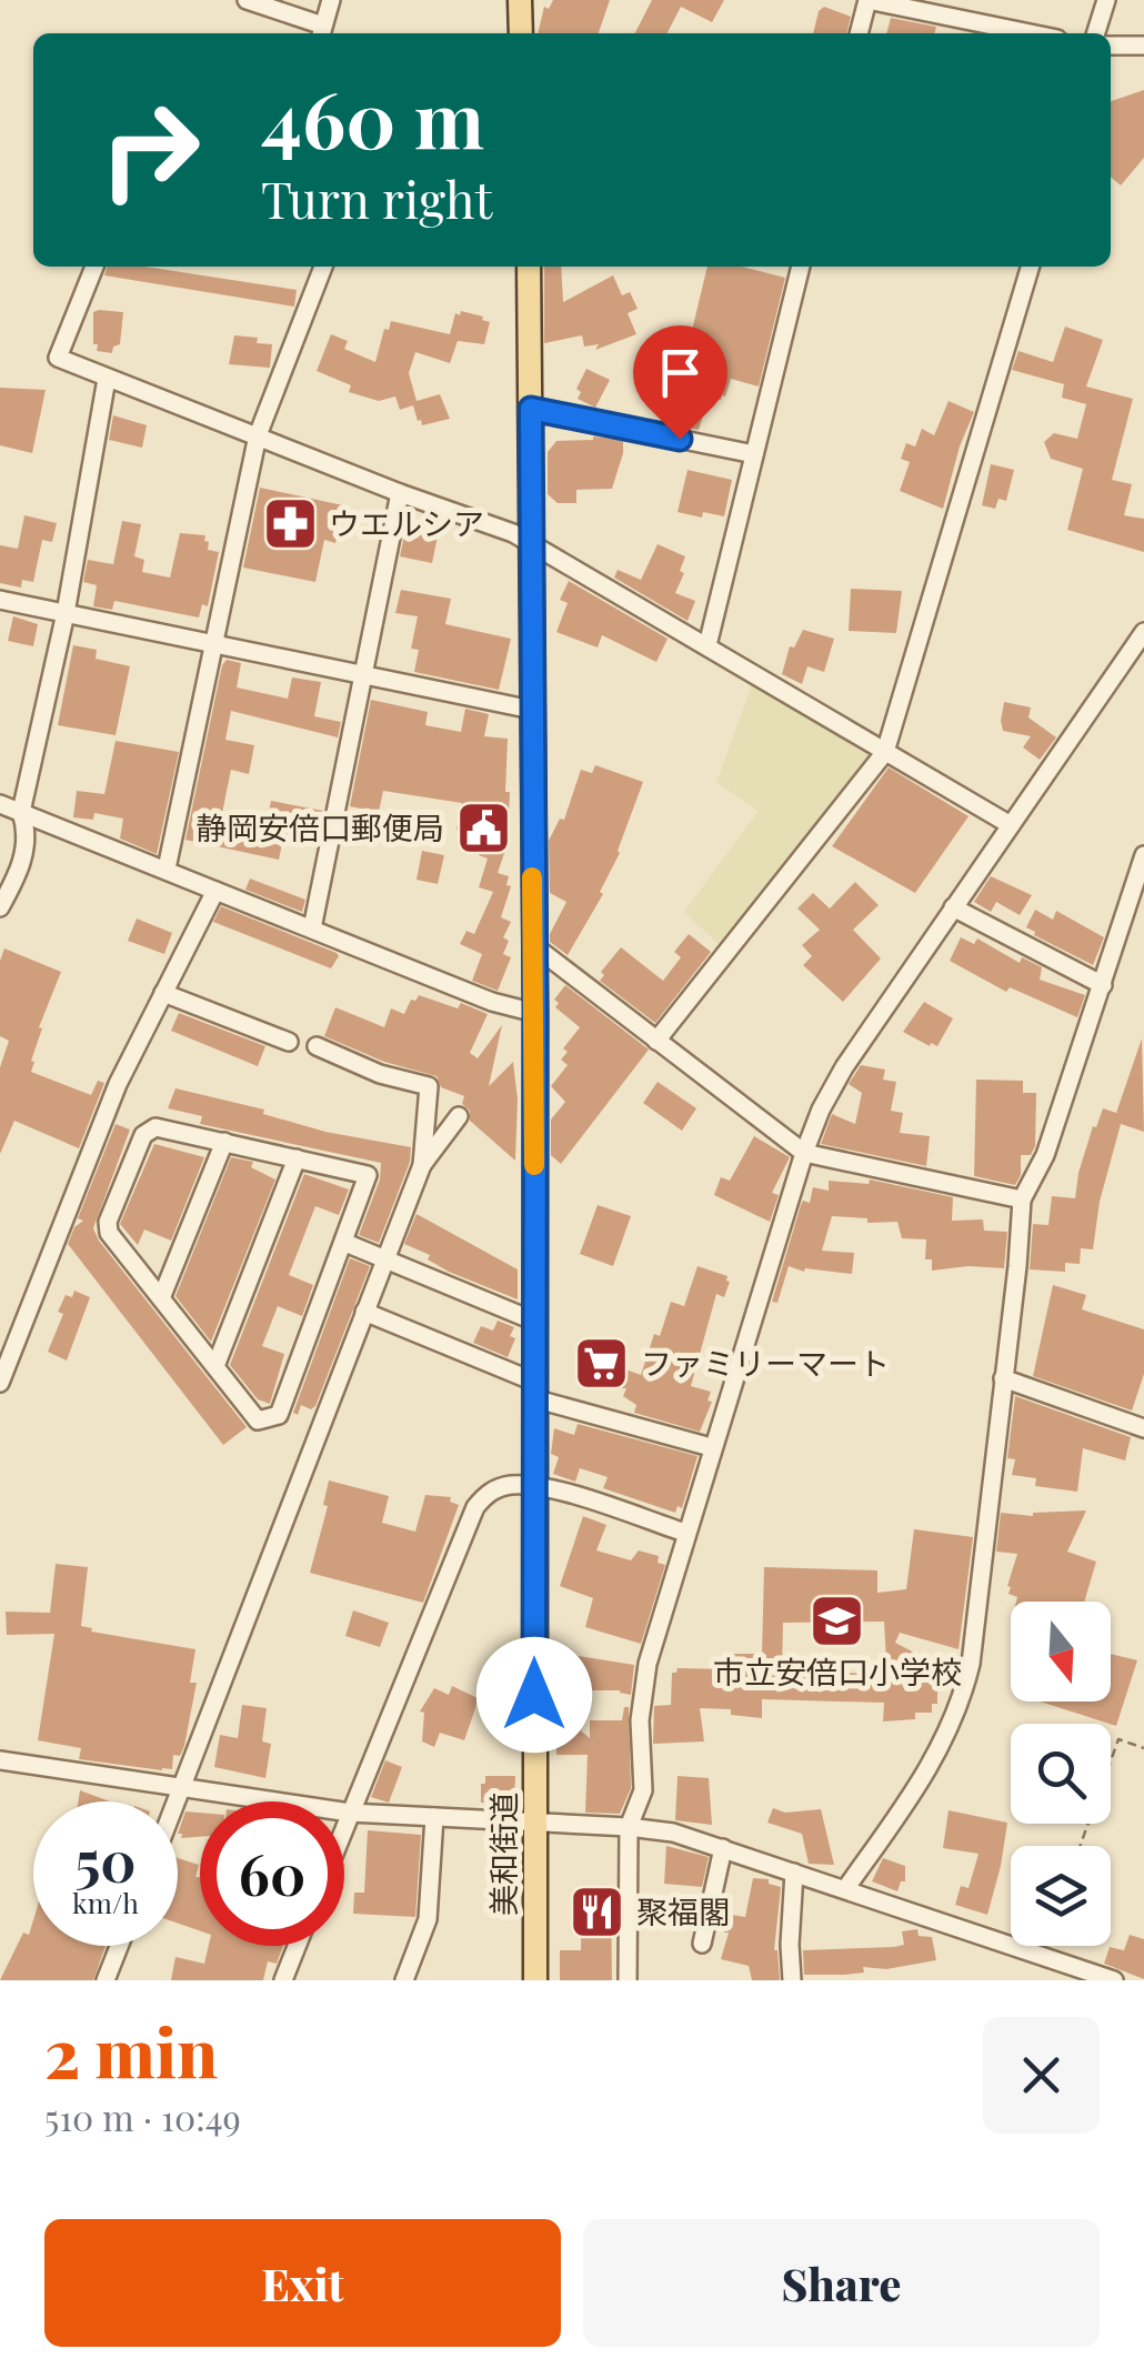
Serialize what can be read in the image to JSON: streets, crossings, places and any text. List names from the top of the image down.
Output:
{
  "streets": {
    "main road": ["美和街道"]
  },
  "places": {
    "pharmacy": ["ウエルシア"],
    "public building": ["静岡安倍口郵便局"],
    "supermarket": ["ファミリーマート"],
    "school or university": ["市立安倍口小学校"],
    "restaurant": ["聚福閣"]
  },
  "north": "bottom",
  "page": {
    "turn": ["460 m", "Turn right"],
    "speed": "50 km/h",
    "limit": "60",
    "heading": ["2 min", "510 m · 10:49"],
    "buttons": ["Exit", "Share"]
  }
}
